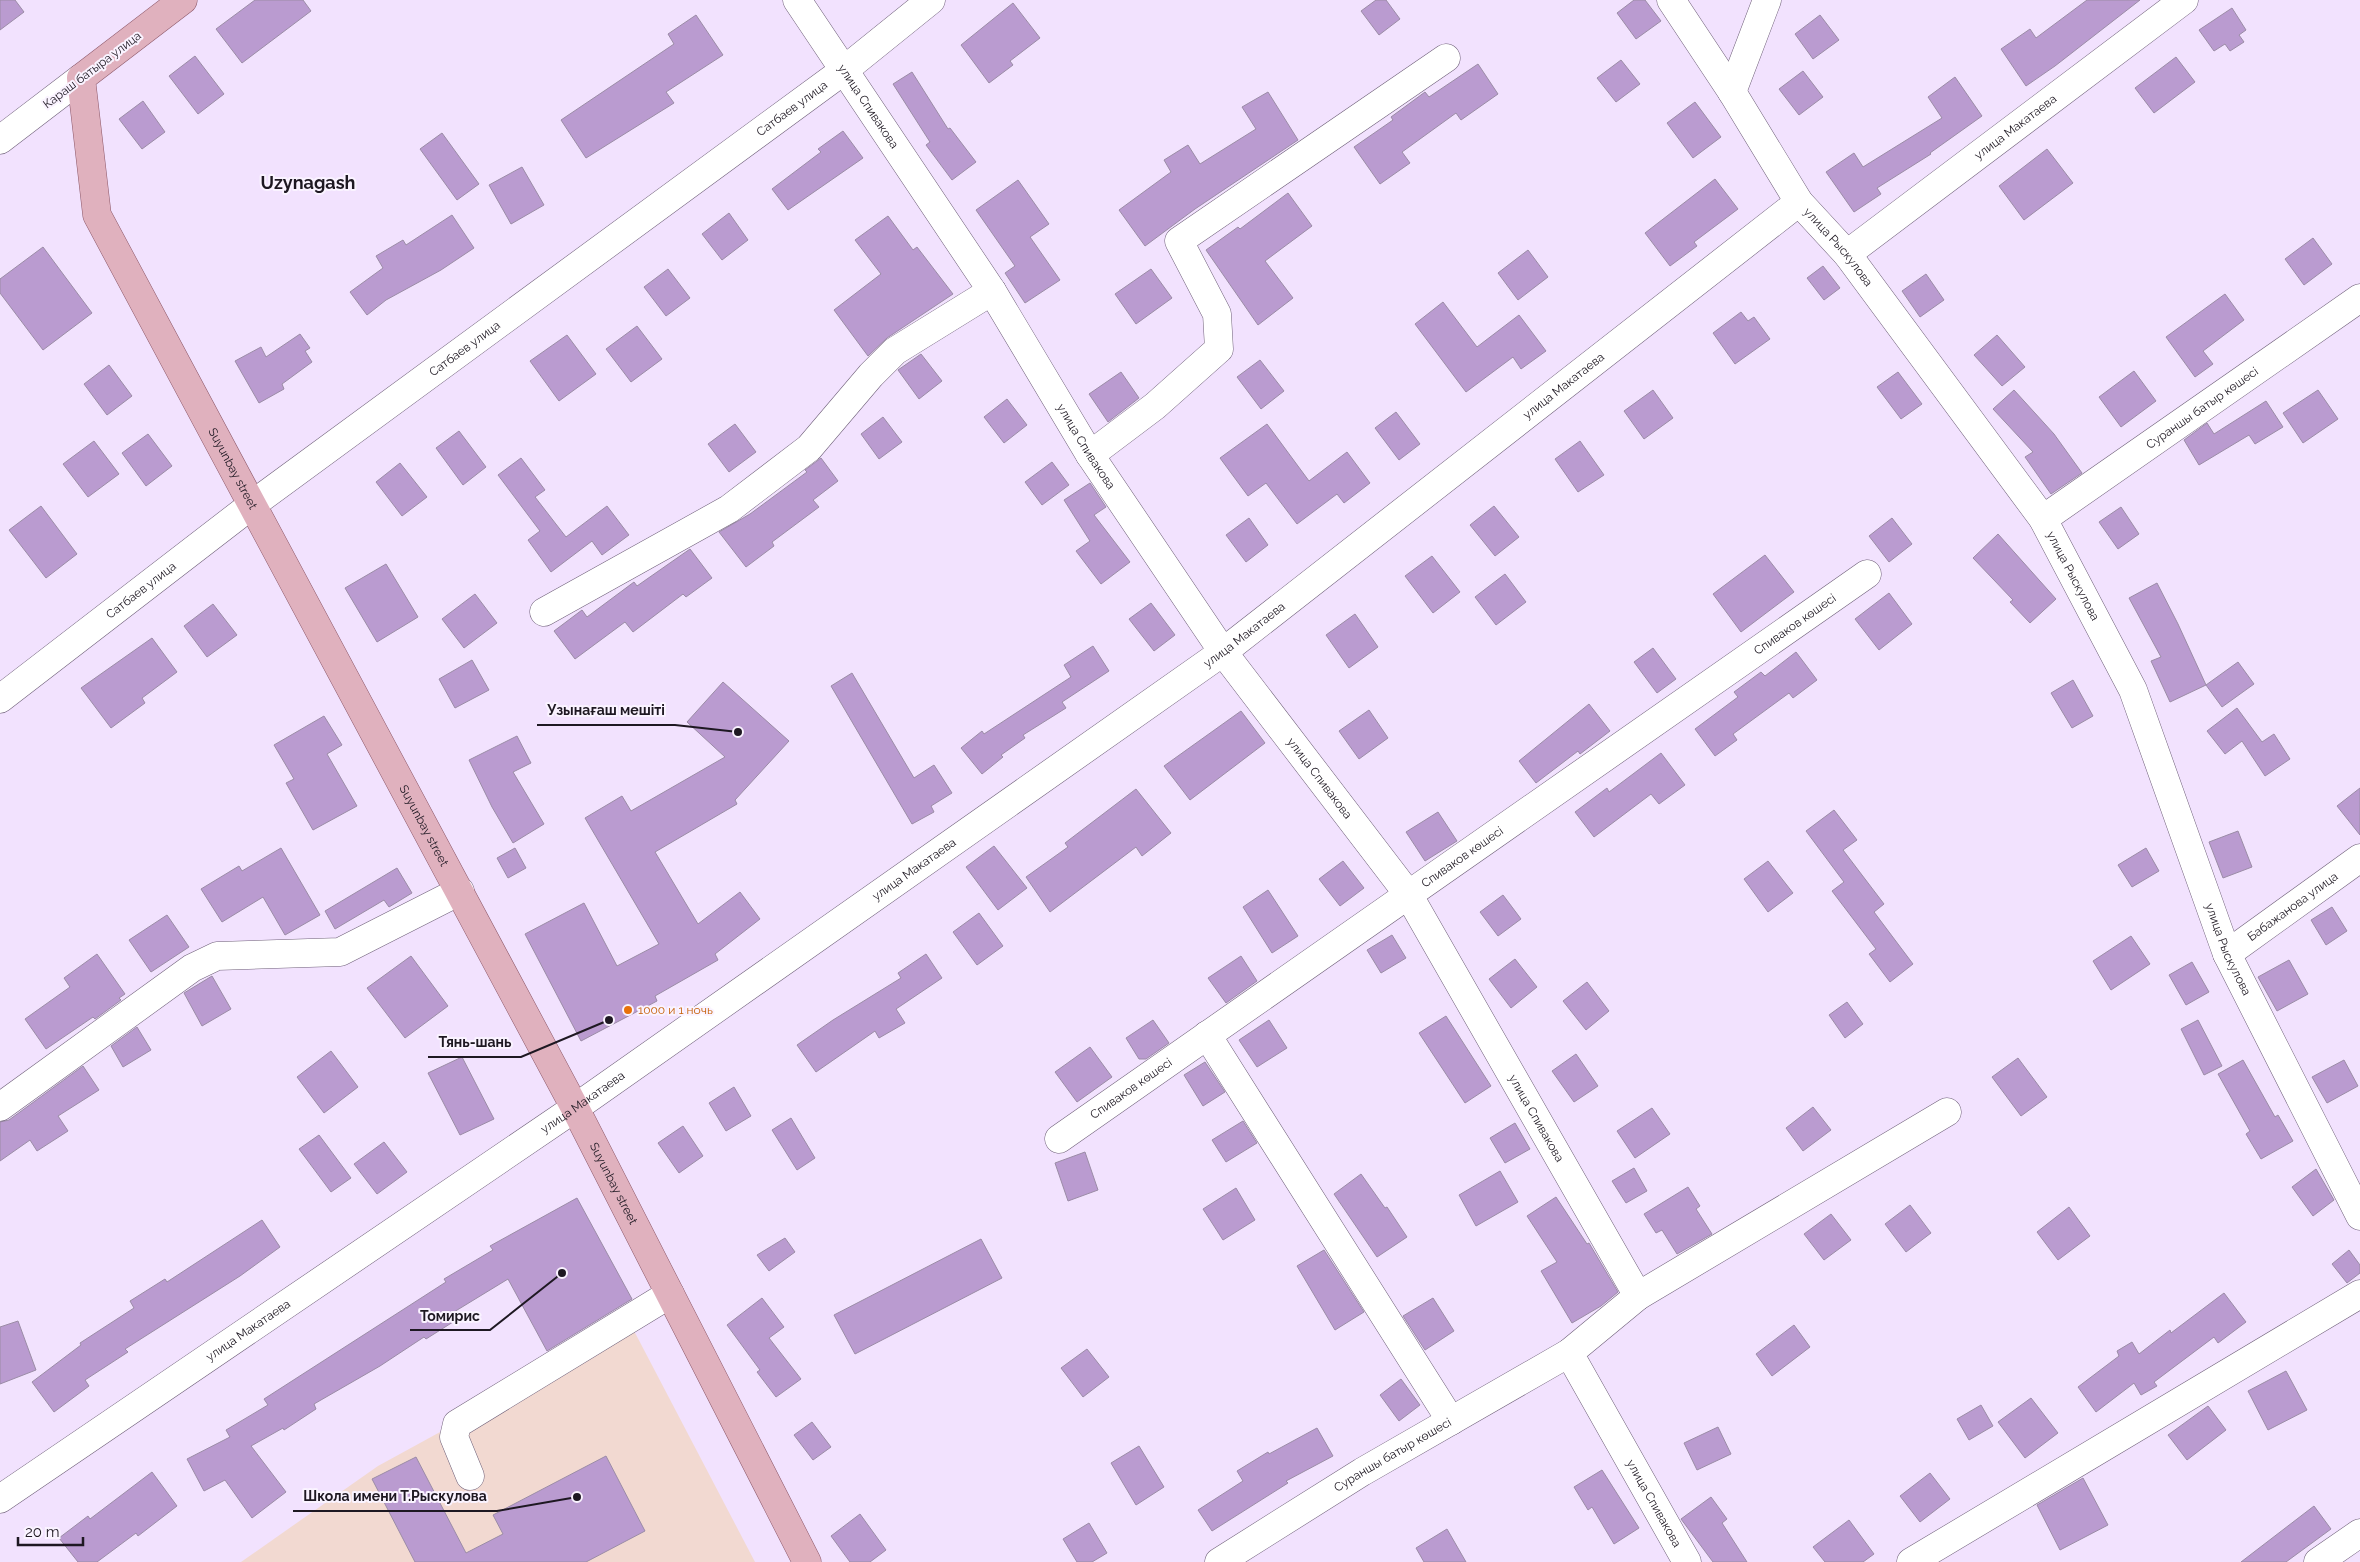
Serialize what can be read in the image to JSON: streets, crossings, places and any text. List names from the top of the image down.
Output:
{
  "streets": {
    "main road": ["Караш батыра улица", "Suyunbay street"],
    "street": [
      "улица Спивакова",
      "Сатбаев улица",
      "улица Макатаева",
      "улица Рыскулова",
      "Сураншы батыр көшесі",
      "Спиваков көшесі",
      "Бабажанова улица"
    ]
  },
  "crossings": [
    ["Караш батыра улица", "Suyunbay street"],
    ["улица Спивакова", "Сатбаев улица"],
    ["улица Спивакова", "улица Макатаева"],
    ["улица Спивакова", "Сураншы батыр көшесі"],
    ["улица Спивакова", "Спиваков көшесі"],
    ["Сатбаев улица", "Suyunbay street"],
    ["улица Макатаева", "улица Рыскулова"],
    ["улица Макатаева", "Suyunbay street"],
    ["улица Рыскулова", "Сураншы батыр көшесі"],
    ["улица Рыскулова", "Бабажанова улица"]
  ],
  "districts": ["Uzynagash"],
  "places": [
    "Узынағаш мешіті",
    "1000 и 1 ночь",
    "Тянь-шань",
    "Томирис",
    "Школа имени Т.Рыскулова"
  ],
  "scale_bar": "20 m"
}
